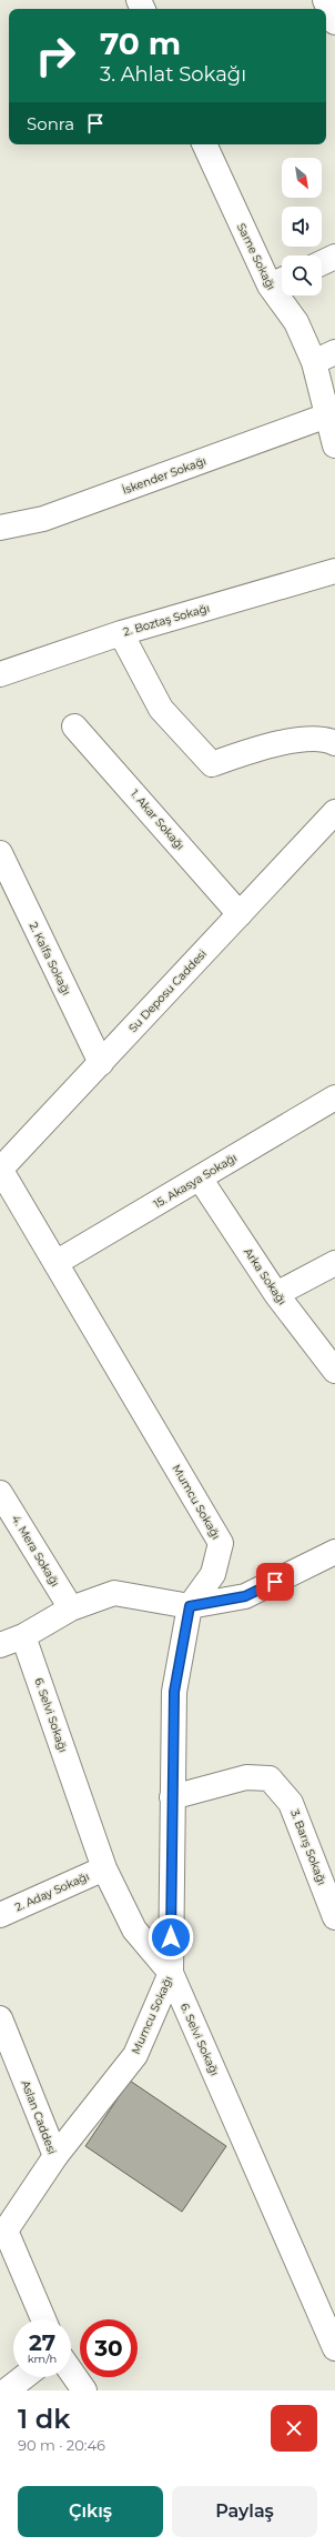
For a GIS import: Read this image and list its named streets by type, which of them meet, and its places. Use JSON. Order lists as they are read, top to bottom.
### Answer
{
  "streets": {
    "street": [
      "Same Sokağı",
      "İskender Sokağı",
      "2. Boztaş Sokağı",
      "1. Akar Sokağı",
      "2. Kalfa Sokağı",
      "Su Deposu Caddesi",
      "15. Akasya Sokağı",
      "Arka Sokağı",
      "Mumcu Sokağı",
      "4. Mera Sokağı",
      "6. Selvi Sokağı",
      "3. Barış Sokağı",
      "2. Aday Sokağı",
      "Aslan Caddesi"
    ]
  },
  "crossings": [
    ["Same Sokağı", "İskender Sokağı"],
    ["1. Akar Sokağı", "Su Deposu Caddesi"],
    ["2. Kalfa Sokağı", "Su Deposu Caddesi"],
    ["Su Deposu Caddesi", "Mumcu Sokağı"],
    ["15. Akasya Sokağı", "Arka Sokağı"],
    ["15. Akasya Sokağı", "Mumcu Sokağı"],
    ["Mumcu Sokağı", "6. Selvi Sokağı"],
    ["Mumcu Sokağı", "3. Barış Sokağı"],
    ["Mumcu Sokağı", "Aslan Caddesi"],
    ["6. Selvi Sokağı", "2. Aday Sokağı"]
  ],
  "north": "bottom right",
  "page": {
    "turn": ["70 m", "3. Ahlat Sokağı"],
    "then": "Sonra",
    "speed": "27 km/h",
    "limit": "30",
    "heading": ["1 dk", "90 m · 20:46"],
    "buttons": ["Çıkış", "Paylaş"]
  }
}
